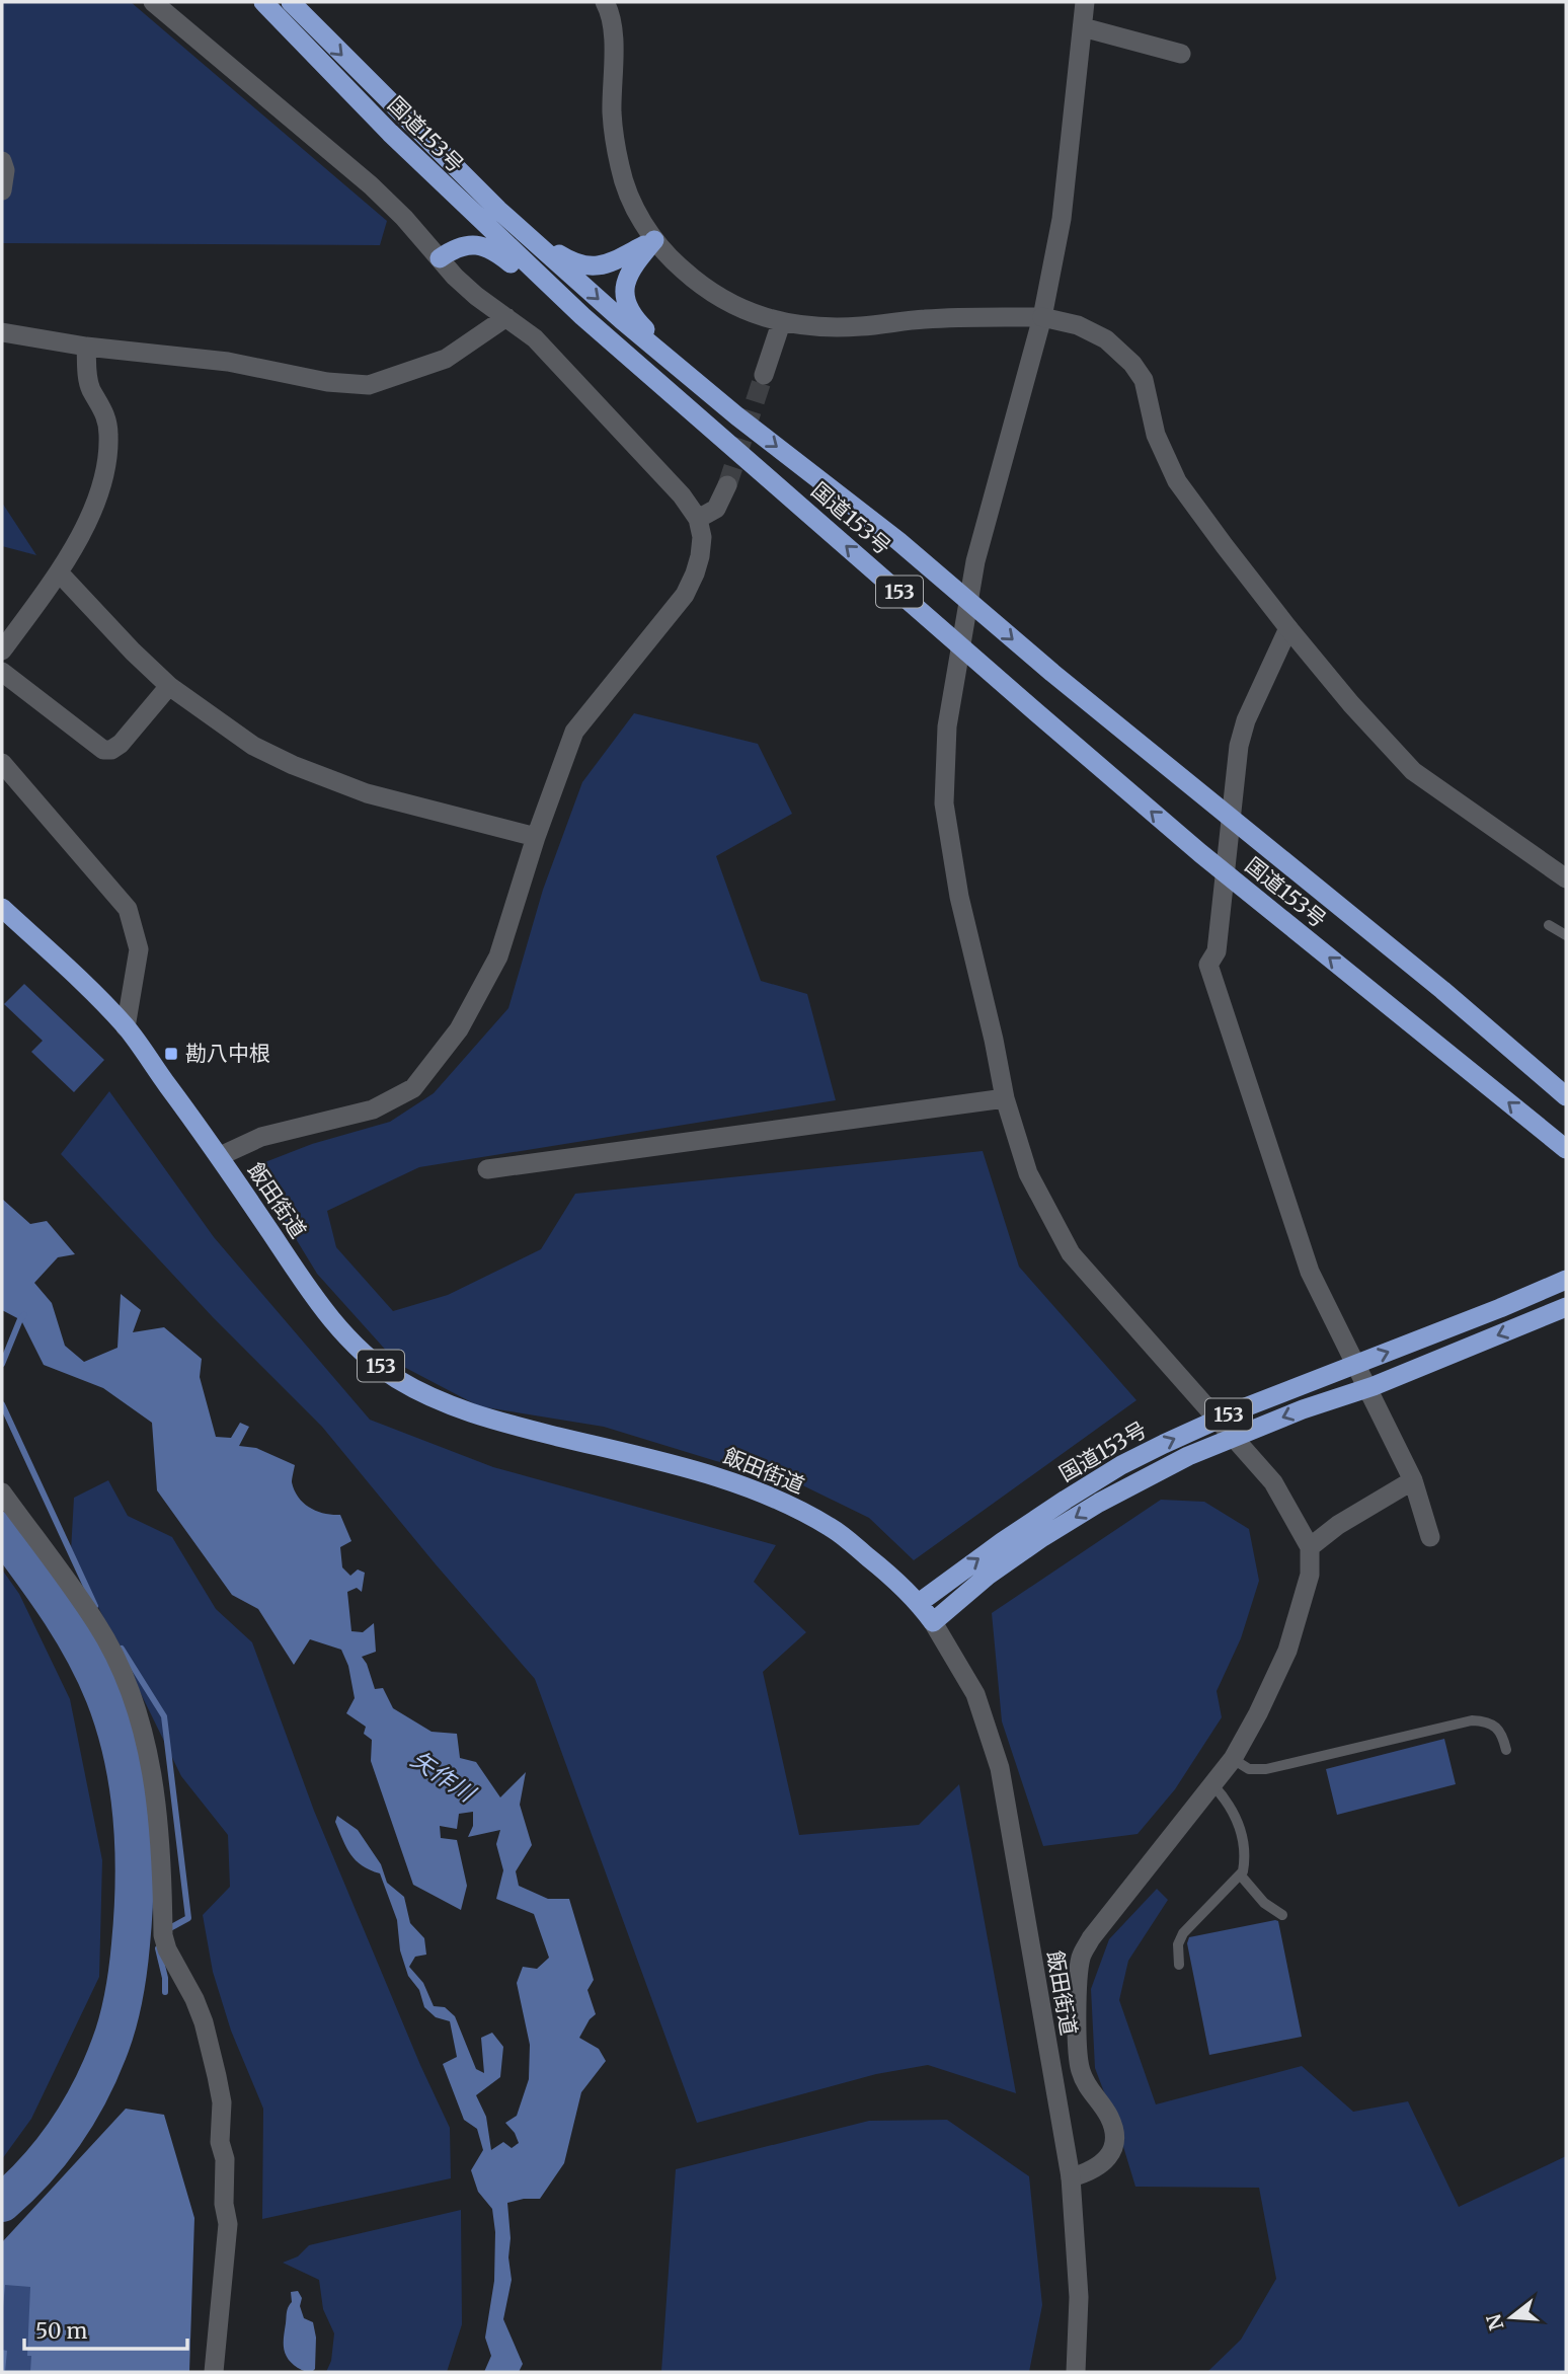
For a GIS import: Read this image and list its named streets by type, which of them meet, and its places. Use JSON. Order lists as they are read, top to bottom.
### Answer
{
  "streets": {
    "highway": ["国道153号", "153", "飯田街道"]
  },
  "crossings": [
    ["国道153号", "153"],
    ["国道153号", "飯田街道"]
  ],
  "water": ["矢作川"],
  "places": {
    "transit": ["勘八中根"]
  },
  "scale_bar": "50 m",
  "north": "left"
}
